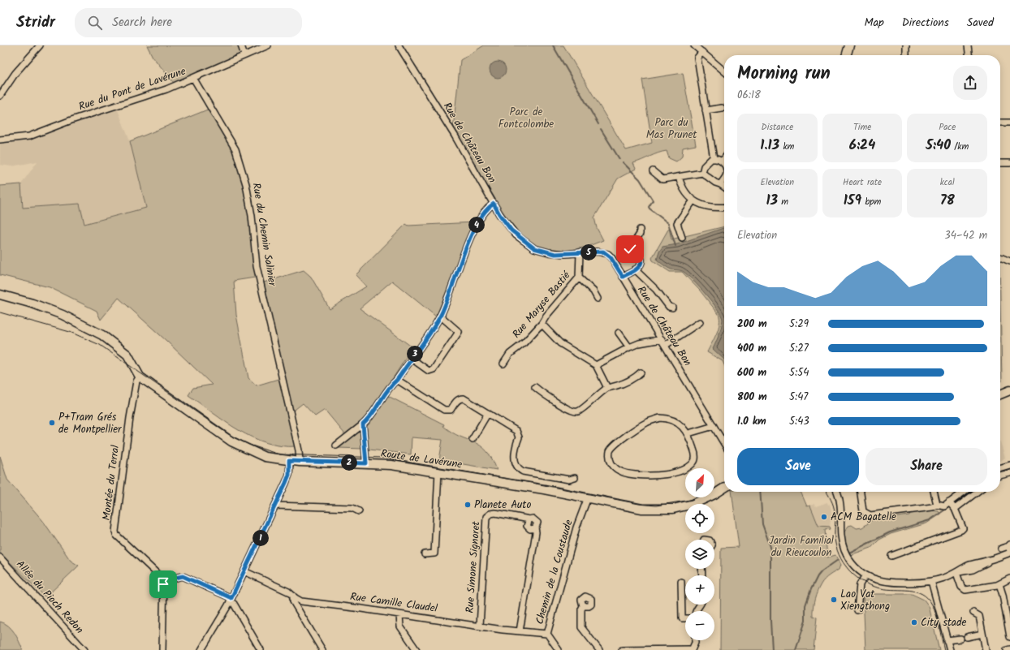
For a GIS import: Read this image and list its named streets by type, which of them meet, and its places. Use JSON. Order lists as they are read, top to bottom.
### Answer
{
  "streets": {
    "main road": ["Route de Lavérune"],
    "street": [
      "Rue du Pont de Lavérune",
      "Rue de Château Bon",
      "Rue du Chemin Salinier",
      "Rue Maryse Bastié",
      "Montée du Terral",
      "Rue Simone Signoret",
      "Chemin de la Coustaude",
      "Allée du Pioch Redon",
      "Rue Camille Claudel"
    ]
  },
  "crossings": [
    ["Rue du Pont de Lavérune", "Rue du Chemin Salinier"],
    ["Rue de Château Bon", "Rue Maryse Bastié"],
    ["Rue du Chemin Salinier", "Route de Lavérune"],
    ["Route de Lavérune", "Montée du Terral"],
    ["Route de Lavérune", "Chemin de la Coustaude"],
    ["Rue Simone Signoret", "Rue Camille Claudel"],
    ["Chemin de la Coustaude", "Rue Camille Claudel"]
  ],
  "parks": ["Parc de Fontcolombe", "Parc du Mas Prunet", "Jardin Familial du Rieucoulon"],
  "places": [
    "P+Tram Grés de Montpellier",
    "Planete Auto",
    "ACM Bagatelle",
    "Lao Vat Xiengthong",
    "City stade"
  ],
  "north": "top right",
  "page": {
    "header": "Stridr",
    "search": "Search here",
    "nav": ["Map", "Directions", "Saved"],
    "heading": ["Morning run", "06:18"],
    "stats": [
      ["Distance", "1.13 km"],
      ["Time", "6:24"],
      ["Pace", "5:40 /km"],
      ["Elevation", "13 m"],
      ["Heart rate", "159 bpm"],
      ["kcal", "78"]
    ],
    "pins": [
      "4",
      "5",
      "3",
      "2",
      "1"
    ],
    "chart": ["Elevation", "34–42 m"],
    "list": [
      {
        "name": "200 m",
        "note": "5:29"
      },
      {
        "name": "400 m",
        "note": "5:27"
      },
      {
        "name": "600 m",
        "note": "5:54"
      },
      {
        "name": "800 m",
        "note": "5:47"
      },
      {
        "name": "1.0 km",
        "note": "5:43"
      }
    ],
    "buttons": ["Save", "Share"],
    "map_buttons": ["+", "−"]
  }
}
